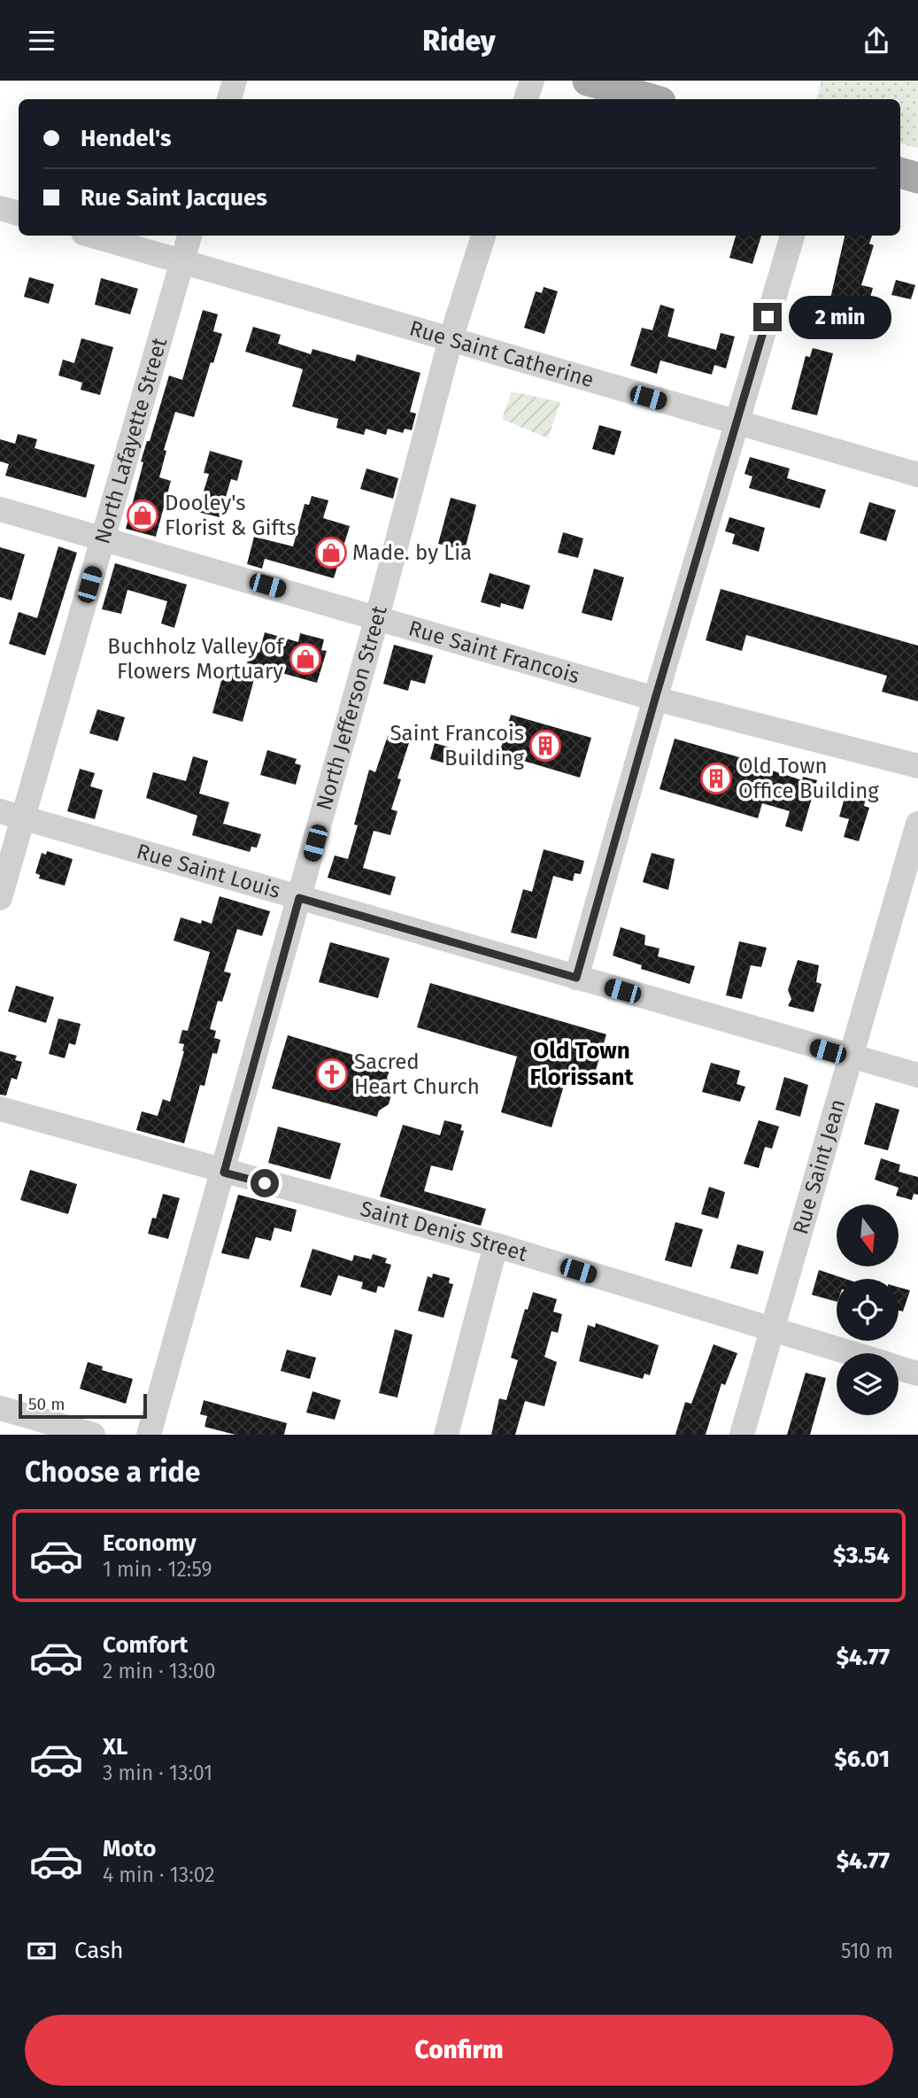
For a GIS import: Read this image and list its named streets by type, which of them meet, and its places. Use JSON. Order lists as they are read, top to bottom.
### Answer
{
  "streets": {
    "street": [
      "Rue Saint Catherine",
      "North Lafayette Street",
      "Rue Saint Francois",
      "North Jefferson Street",
      "Rue Saint Louis",
      "Rue Saint Jean",
      "Saint Denis Street"
    ]
  },
  "crossings": [
    ["Rue Saint Catherine", "North Lafayette Street"],
    ["Rue Saint Catherine", "North Jefferson Street"],
    ["North Lafayette Street", "Rue Saint Francois"],
    ["North Lafayette Street", "Rue Saint Louis"],
    ["Rue Saint Francois", "North Jefferson Street"],
    ["North Jefferson Street", "Rue Saint Louis"],
    ["North Jefferson Street", "Saint Denis Street"],
    ["Rue Saint Louis", "Rue Saint Jean"],
    ["Rue Saint Jean", "Saint Denis Street"]
  ],
  "districts": ["Old Town Florissant"],
  "places": {
    "shop": ["Dooley's Florist & Gifts", "Made. by Lia", "Buchholz Valley of Flowers Mortuary"],
    "building": ["Saint Francois Building", "Old Town Office Building"],
    "church": ["Sacred Heart Church"]
  },
  "scale_bar": "50 m",
  "north": "bottom",
  "page": {
    "header": "Ridey",
    "banner": ["Hendel's", "Rue Saint Jacques"],
    "bubble": "2 min",
    "scale": "50 m",
    "heading": "Choose a ride",
    "list": [
      {
        "name": "Economy",
        "note": "1 min · 12:59",
        "value": "$3.54"
      },
      {
        "name": "Comfort",
        "note": "2 min · 13:00",
        "value": "$4.77"
      },
      {
        "name": "XL",
        "note": "3 min · 13:01",
        "value": "$6.01"
      },
      {
        "name": "Moto",
        "note": "4 min · 13:02",
        "value": "$4.77"
      }
    ],
    "pay": ["Cash", "510 m"],
    "buttons": "Confirm"
  }
}
